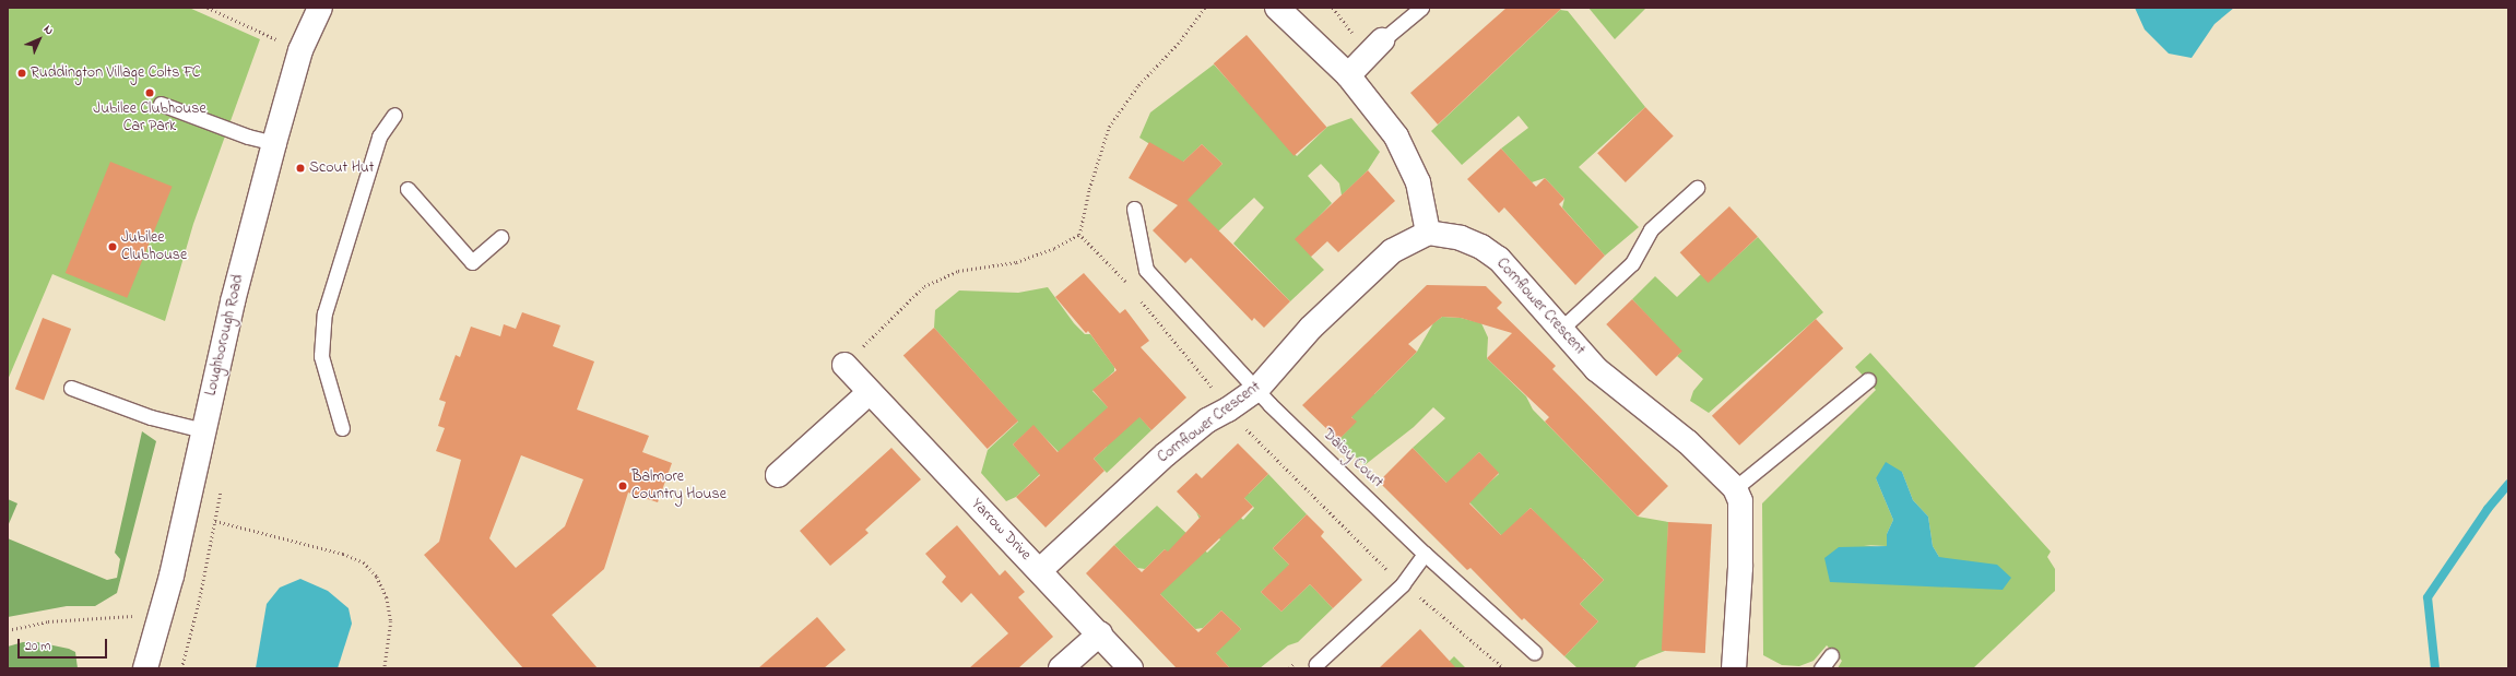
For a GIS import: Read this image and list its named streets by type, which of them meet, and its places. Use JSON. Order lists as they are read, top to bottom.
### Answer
{
  "streets": {
    "street": ["Cornflower Crescent", "Loughborough Road", "Yarrow Drive"],
    "lane": ["Daisy Court"]
  },
  "crossings": [
    ["Cornflower Crescent", "Daisy Court"],
    ["Cornflower Crescent", "Yarrow Drive"]
  ],
  "places": [
    "Ruddington Village Colts FC",
    "Jubilee Clubhouse Car Park",
    "Scout Hut",
    "Jubilee Clubhouse",
    "Balmore Country House"
  ],
  "scale_bar": "20 m",
  "north": "top right"
}
